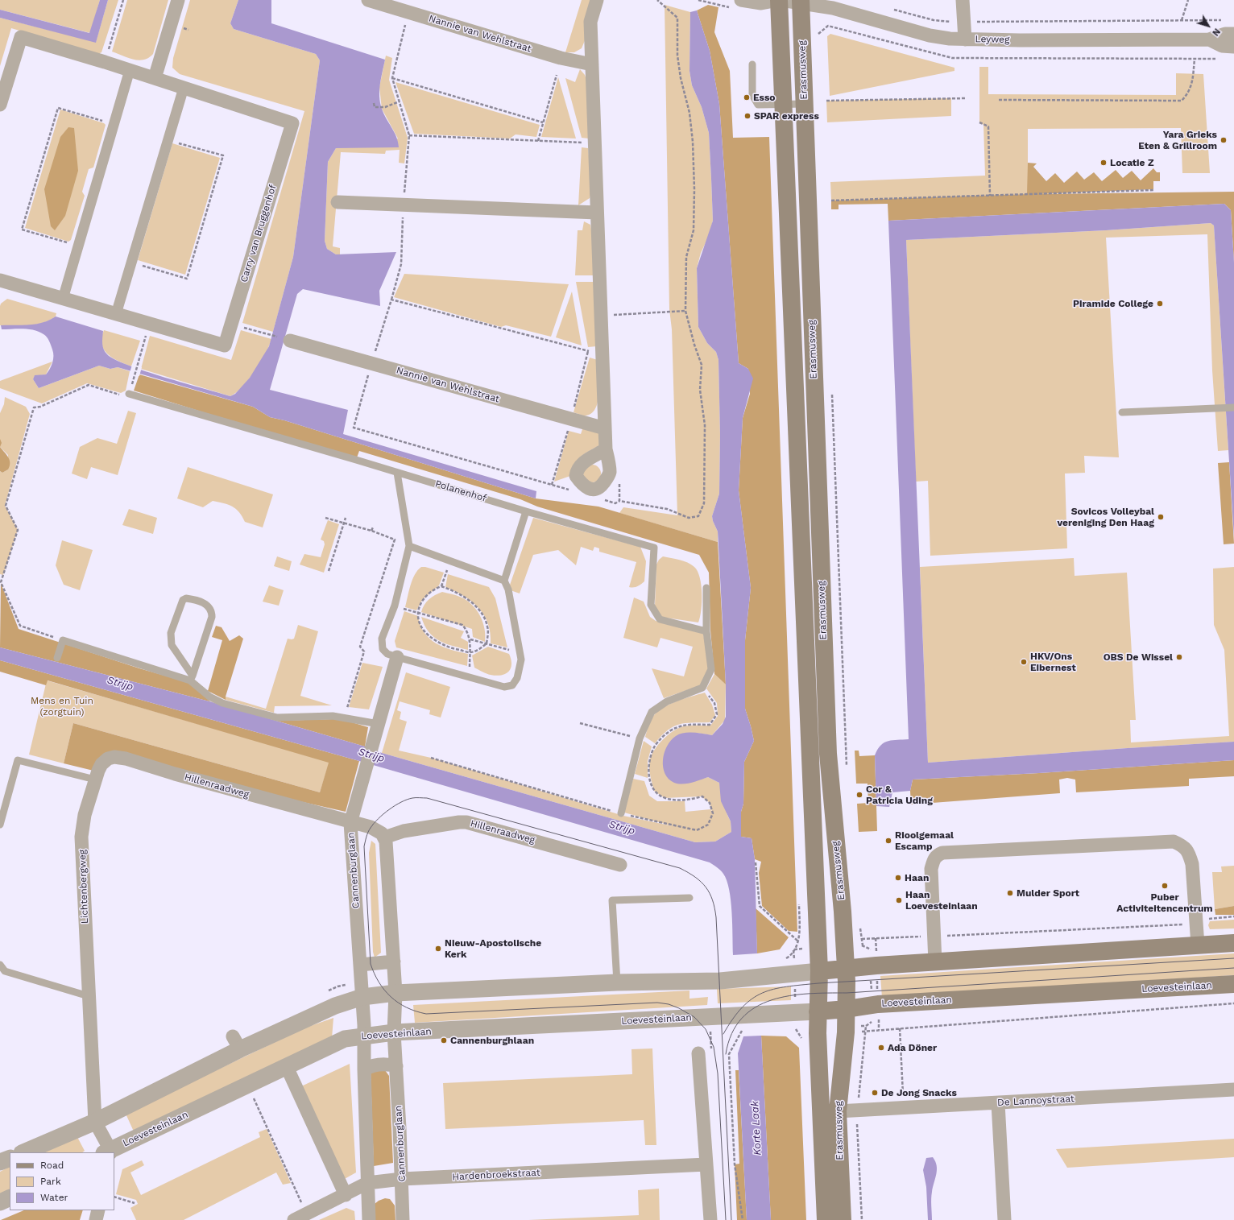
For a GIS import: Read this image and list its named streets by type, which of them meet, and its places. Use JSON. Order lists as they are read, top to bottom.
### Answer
{
  "streets": {
    "main road": ["Erasmusweg", "Loevesteinlaan"],
    "street": [
      "Nannie van Wehlstraat",
      "Leyweg",
      "Carry van Bruggenhof",
      "Hillenraadweg",
      "Cannenburglaan",
      "Lichtenbergweg",
      "De Lannoystraat",
      "Hardenbroekstraat"
    ],
    "lane": ["Polanenhof"]
  },
  "crossings": [
    ["Leyweg", "Erasmusweg"],
    ["Erasmusweg", "Loevesteinlaan"],
    ["Erasmusweg", "De Lannoystraat"],
    ["Hillenraadweg", "Cannenburglaan"],
    ["Hillenraadweg", "Lichtenbergweg"],
    ["Cannenburglaan", "Loevesteinlaan"],
    ["Cannenburglaan", "Hardenbroekstraat"],
    ["Lichtenbergweg", "Loevesteinlaan"]
  ],
  "water": ["Strijp", "Korte Laak"],
  "parks": ["Mens en Tuin (zorgtuin)"],
  "places": [
    "Esso",
    "SPAR express",
    "Yara Grieks Eten & Grillroom",
    "Locatie Z",
    "Piramide College",
    "Sovicos Volleybal vereniging Den Haag",
    "OBS De Wissel",
    "HKV/Ons Eibernest",
    "Cor & Patricia Uding",
    "Rioolgemaal Escamp",
    "Haan",
    "Puber Activiteitencentrum",
    "Mulder Sport",
    "Haan Loevesteinlaan",
    "Nieuw-Apostolische Kerk",
    "Cannenburghlaan",
    "Ada Döner",
    "De Jong Snacks"
  ],
  "legend": ["Road", "Park", "Water"],
  "north": "bottom right"
}
